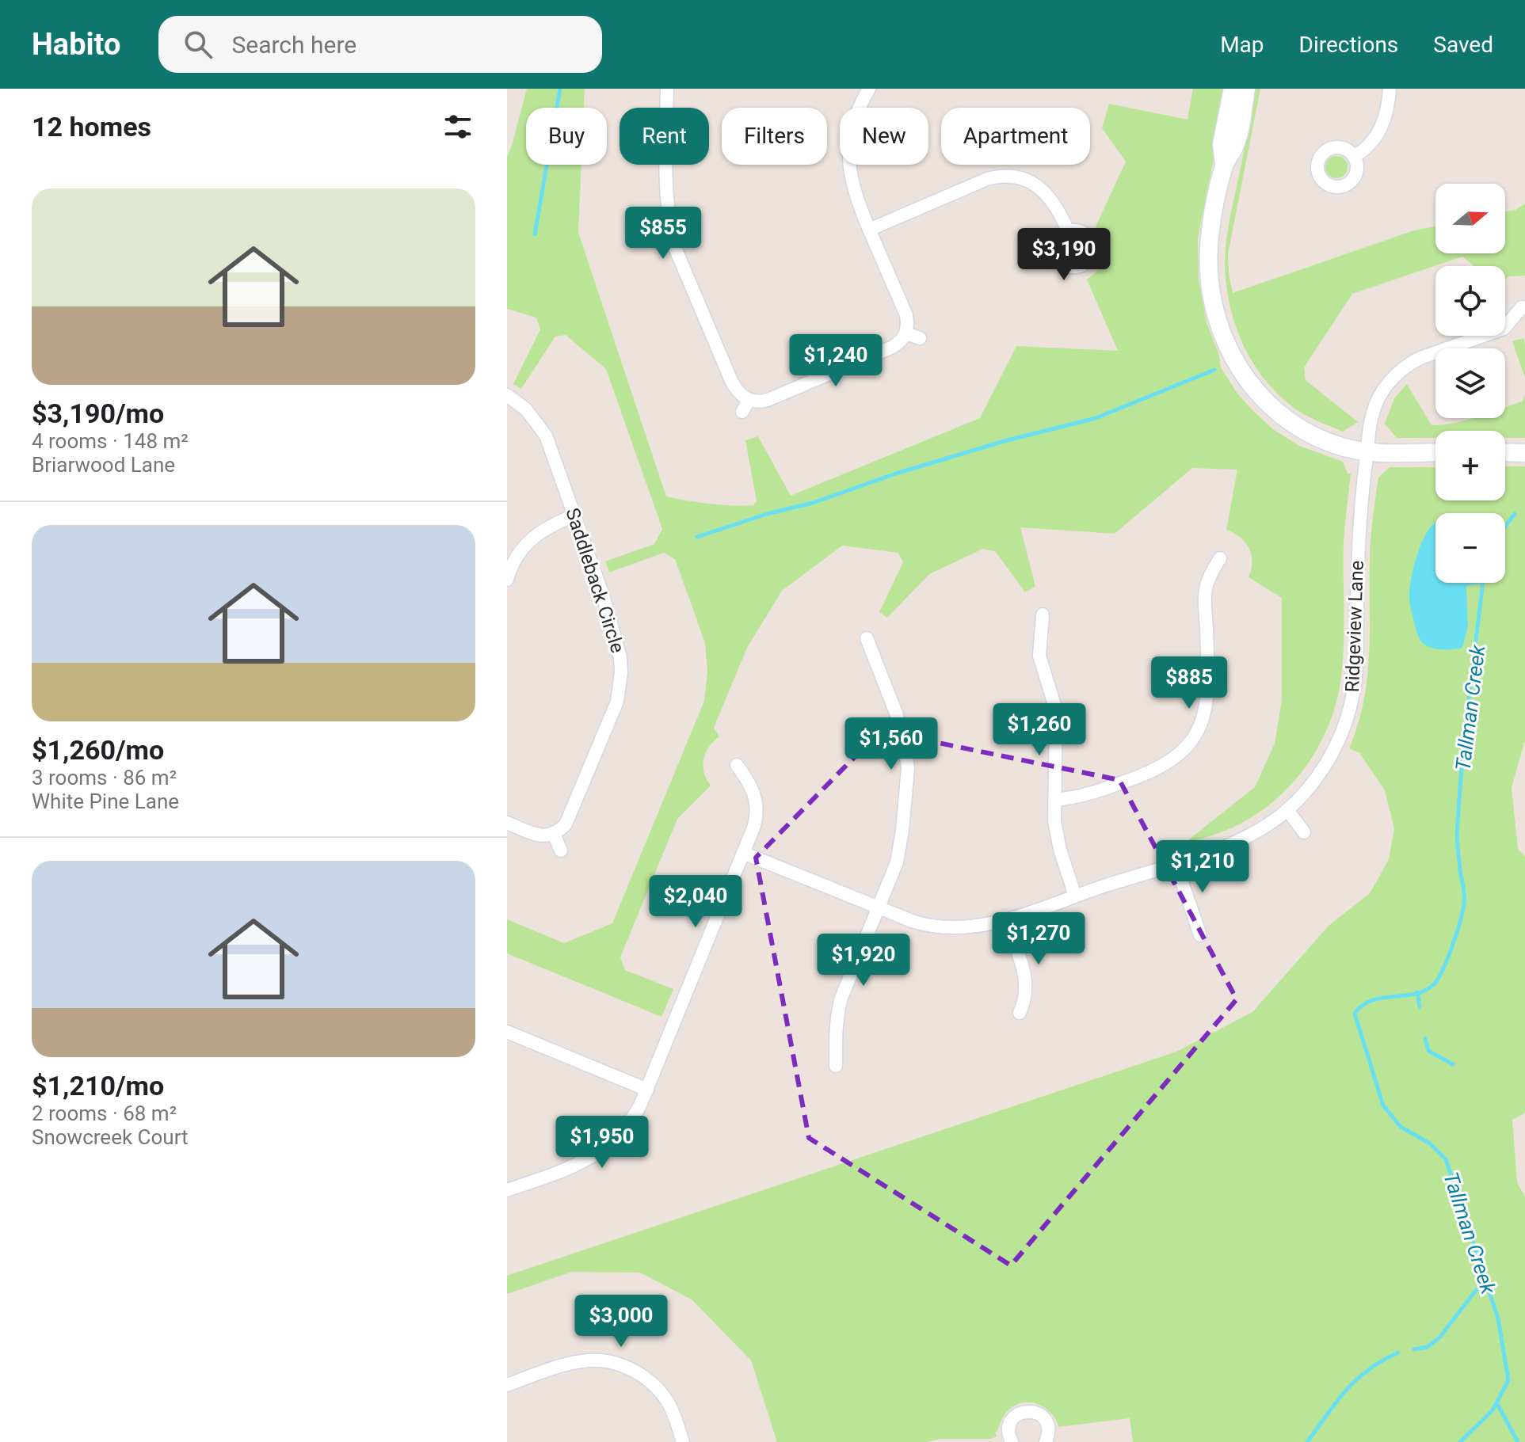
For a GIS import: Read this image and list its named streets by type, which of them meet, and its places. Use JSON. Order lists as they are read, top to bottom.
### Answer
{
  "streets": {
    "street": ["Saddleback Circle", "Ridgeview Lane"]
  },
  "water": ["Tallman Creek"],
  "north": "right",
  "page": {
    "header": "Habito",
    "search": "Search here",
    "nav": ["Map", "Directions", "Saved"],
    "heading": "12 homes",
    "chip": [
      "Buy",
      "Rent",
      "Filters",
      "New",
      "Apartment"
    ],
    "list": [
      {
        "name": "$3,190/mo",
        "note": "4 rooms · 148 m² · Briarwood Lane"
      },
      {
        "name": "$1,260/mo",
        "note": "3 rooms · 86 m² · White Pine Lane"
      },
      {
        "name": "$1,210/mo",
        "note": "2 rooms · 68 m² · Snowcreek Court"
      }
    ],
    "map_buttons": ["+", "−"],
    "price": [
      "$855",
      "$3,190",
      "$1,240",
      "$885",
      "$1,260",
      "$1,560",
      "$1,210",
      "$2,040",
      "$1,270",
      "$1,920",
      "$1,950",
      "$3,000"
    ]
  }
}
